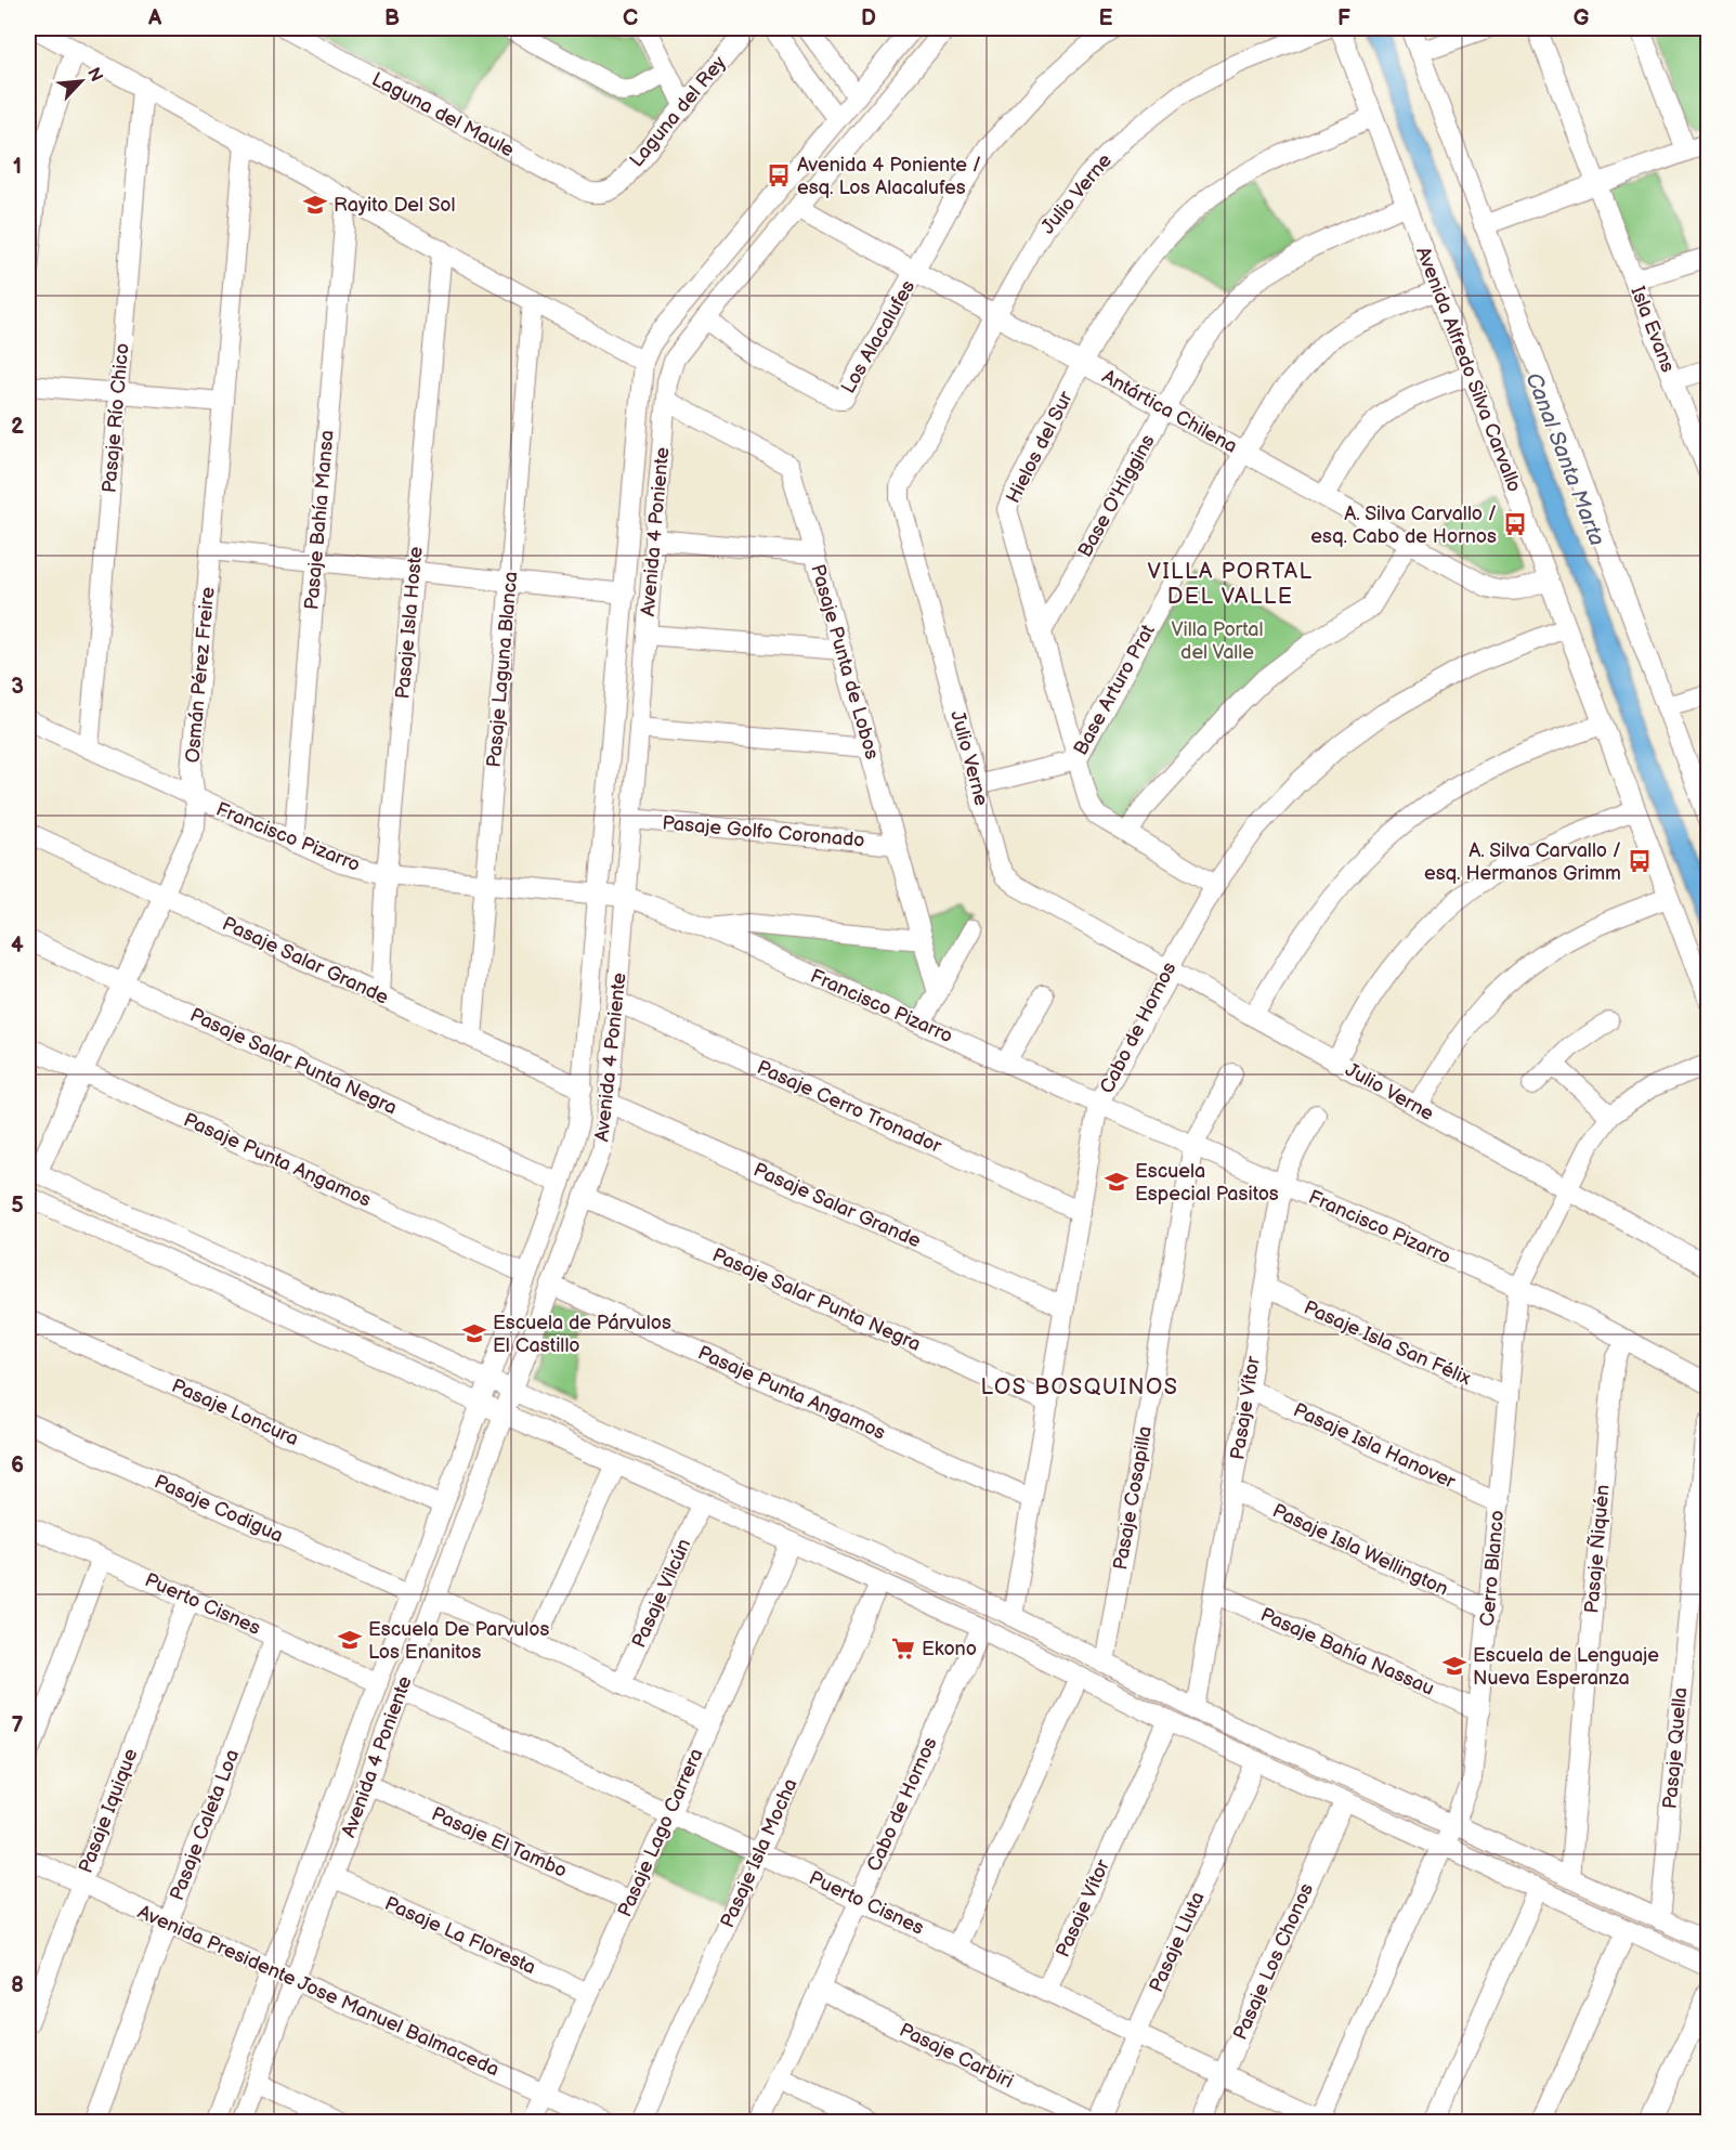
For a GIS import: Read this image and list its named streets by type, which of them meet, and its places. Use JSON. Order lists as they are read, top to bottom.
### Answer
{
  "streets": {
    "street": [
      "Laguna del Rey",
      "Laguna del Maule",
      "Julio Verne",
      "Isla Evans",
      "Los Alacalufes",
      "Avenida Alfredo Silva Carvallo",
      "Antártica Chilena",
      "Pasaje Río Chico",
      "Hielos del Sur",
      "Base O'Higgins",
      "Pasaje Bahía Mansa",
      "Avenida 4 Poniente",
      "Pasaje Isla Hoste",
      "Pasaje Punta de Lobos",
      "Pasaje Laguna Blanca",
      "Osmán Pérez Freire",
      "Base Arturo Prat",
      "Pasaje Golfo Coronado",
      "Francisco Pizarro",
      "Pasaje Salar Grande",
      "Cabo de Hornos",
      "Pasaje Salar Punta Negra",
      "Pasaje Cerro Tronador",
      "Pasaje Punta Angamos",
      "Pasaje Isla San Félix",
      "Pasaje Vítor",
      "Pasaje Loncura",
      "Pasaje Isla Hanover",
      "Pasaje Cosapilla",
      "Pasaje Codigua",
      "Pasaje Ñiquén",
      "Pasaje Isla Wellington",
      "Cerro Blanco",
      "Pasaje Vilcún",
      "Puerto Cisnes",
      "Pasaje Bahía Nassau",
      "Pasaje Quella",
      "Pasaje Iquique",
      "Pasaje Caleta Loa",
      "Pasaje Lago Carrera",
      "Pasaje El Tambo",
      "Pasaje Isla Mocha",
      "Pasaje La Floresta",
      "Pasaje Lluta",
      "Pasaje Los Chonos",
      "Avenida Presidente Jose Manuel Balmaceda",
      "Pasaje Carbiri"
    ]
  },
  "crossings": [
    ["Laguna del Rey", "Laguna del Maule"],
    ["Julio Verne", "Antártica Chilena"],
    ["Julio Verne", "Base Arturo Prat"],
    ["Julio Verne", "Cabo de Hornos"],
    ["Julio Verne", "Cerro Blanco"],
    ["Los Alacalufes", "Antártica Chilena"],
    ["Los Alacalufes", "Avenida 4 Poniente"],
    ["Avenida Alfredo Silva Carvallo", "Antártica Chilena"],
    ["Avenida Alfredo Silva Carvallo", "Hielos del Sur"],
    ["Avenida Alfredo Silva Carvallo", "Base O'Higgins"],
    ["Avenida Alfredo Silva Carvallo", "Base Arturo Prat"],
    ["Avenida Alfredo Silva Carvallo", "Cabo de Hornos"],
    ["Antártica Chilena", "Hielos del Sur"],
    ["Antártica Chilena", "Base O'Higgins"],
    ["Antártica Chilena", "Avenida 4 Poniente"],
    ["Antártica Chilena", "Base Arturo Prat"],
    ["Pasaje Río Chico", "Francisco Pizarro"],
    ["Hielos del Sur", "Base O'Higgins"],
    ["Hielos del Sur", "Base Arturo Prat"],
    ["Hielos del Sur", "Cabo de Hornos"],
    ["Pasaje Bahía Mansa", "Francisco Pizarro"],
    ["Avenida 4 Poniente", "Pasaje Punta de Lobos"],
    ["Avenida 4 Poniente", "Pasaje Golfo Coronado"],
    ["Avenida 4 Poniente", "Francisco Pizarro"],
    ["Avenida 4 Poniente", "Pasaje Salar Grande"],
    ["Avenida 4 Poniente", "Pasaje Salar Punta Negra"],
    ["Avenida 4 Poniente", "Pasaje Cerro Tronador"],
    ["Avenida 4 Poniente", "Pasaje Punta Angamos"],
    ["Avenida 4 Poniente", "Pasaje Loncura"],
    ["Avenida 4 Poniente", "Pasaje Codigua"],
    ["Avenida 4 Poniente", "Puerto Cisnes"],
    ["Avenida 4 Poniente", "Pasaje El Tambo"],
    ["Avenida 4 Poniente", "Pasaje La Floresta"],
    ["Avenida 4 Poniente", "Avenida Presidente Jose Manuel Balmaceda"],
    ["Pasaje Isla Hoste", "Francisco Pizarro"],
    ["Pasaje Isla Hoste", "Pasaje Salar Grande"],
    ["Pasaje Punta de Lobos", "Pasaje Golfo Coronado"],
    ["Pasaje Laguna Blanca", "Francisco Pizarro"],
    ["Pasaje Laguna Blanca", "Pasaje Salar Grande"],
    ["Osmán Pérez Freire", "Francisco Pizarro"],
    ["Osmán Pérez Freire", "Pasaje Salar Grande"],
    ["Osmán Pérez Freire", "Pasaje Salar Punta Negra"],
    ["Osmán Pérez Freire", "Pasaje Punta Angamos"],
    ["Francisco Pizarro", "Cabo de Hornos"],
    ["Francisco Pizarro", "Pasaje Vítor"],
    ["Francisco Pizarro", "Pasaje Cosapilla"],
    ["Francisco Pizarro", "Pasaje Ñiquén"],
    ["Francisco Pizarro", "Cerro Blanco"],
    ["Pasaje Salar Grande", "Cabo de Hornos"],
    ["Cabo de Hornos", "Pasaje Salar Punta Negra"],
    ["Cabo de Hornos", "Pasaje Cerro Tronador"],
    ["Cabo de Hornos", "Pasaje Punta Angamos"],
    ["Cabo de Hornos", "Puerto Cisnes"],
    ["Cabo de Hornos", "Pasaje Carbiri"],
    ["Pasaje Isla San Félix", "Pasaje Vítor"],
    ["Pasaje Isla San Félix", "Cerro Blanco"],
    ["Pasaje Vítor", "Pasaje Isla Hanover"],
    ["Pasaje Vítor", "Pasaje Isla Wellington"],
    ["Pasaje Vítor", "Puerto Cisnes"],
    ["Pasaje Vítor", "Pasaje Bahía Nassau"],
    ["Pasaje Isla Hanover", "Cerro Blanco"],
    ["Pasaje Isla Wellington", "Cerro Blanco"],
    ["Cerro Blanco", "Puerto Cisnes"],
    ["Cerro Blanco", "Pasaje Bahía Nassau"],
    ["Puerto Cisnes", "Pasaje Iquique"],
    ["Puerto Cisnes", "Pasaje Caleta Loa"],
    ["Puerto Cisnes", "Pasaje Lago Carrera"],
    ["Puerto Cisnes", "Pasaje Isla Mocha"],
    ["Puerto Cisnes", "Pasaje Lluta"],
    ["Puerto Cisnes", "Pasaje Los Chonos"],
    ["Pasaje Iquique", "Avenida Presidente Jose Manuel Balmaceda"],
    ["Pasaje Caleta Loa", "Avenida Presidente Jose Manuel Balmaceda"],
    ["Pasaje Lago Carrera", "Pasaje El Tambo"],
    ["Pasaje Lago Carrera", "Pasaje La Floresta"],
    ["Pasaje Lago Carrera", "Avenida Presidente Jose Manuel Balmaceda"],
    ["Pasaje Lluta", "Pasaje Carbiri"]
  ],
  "districts": ["VILLA PORTAL DEL VALLE", "LOS BOSQUINOS"],
  "water": ["Canal Santa Marta"],
  "parks": ["Villa Portal del Valle"],
  "places": {
    "bus stop": ["Avenida 4 Poniente / esq. Los Alacalufes", "A. Silva Carvallo / esq. Cabo de Hornos", "A. Silva Carvallo / esq. Hermanos Grimm"],
    "school or university": [
      "Rayito Del Sol",
      "Escuela Especial Pasitos",
      "Escuela de Párvulos El Castillo",
      "Escuela De Parvulos Los Enanitos",
      "Escuela de Lenguaje Nueva Esperanza"
    ],
    "supermarket": ["Ekono"]
  },
  "north": "top right",
  "grid": {
    "columns": [
      "A",
      "B",
      "C",
      "D",
      "E",
      "F",
      "G"
    ],
    "rows": [
      "1",
      "2",
      "3",
      "4",
      "5",
      "6",
      "7",
      "8"
    ]
  }
}
